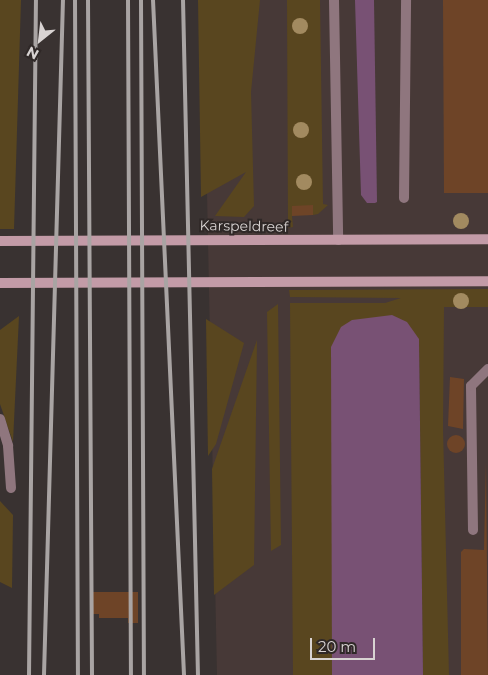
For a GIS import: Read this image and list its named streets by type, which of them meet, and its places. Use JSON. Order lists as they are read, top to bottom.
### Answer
{
  "streets": {
    "main road": ["Karspeldreef"]
  },
  "scale_bar": "20 m",
  "north": "bottom left"
}
